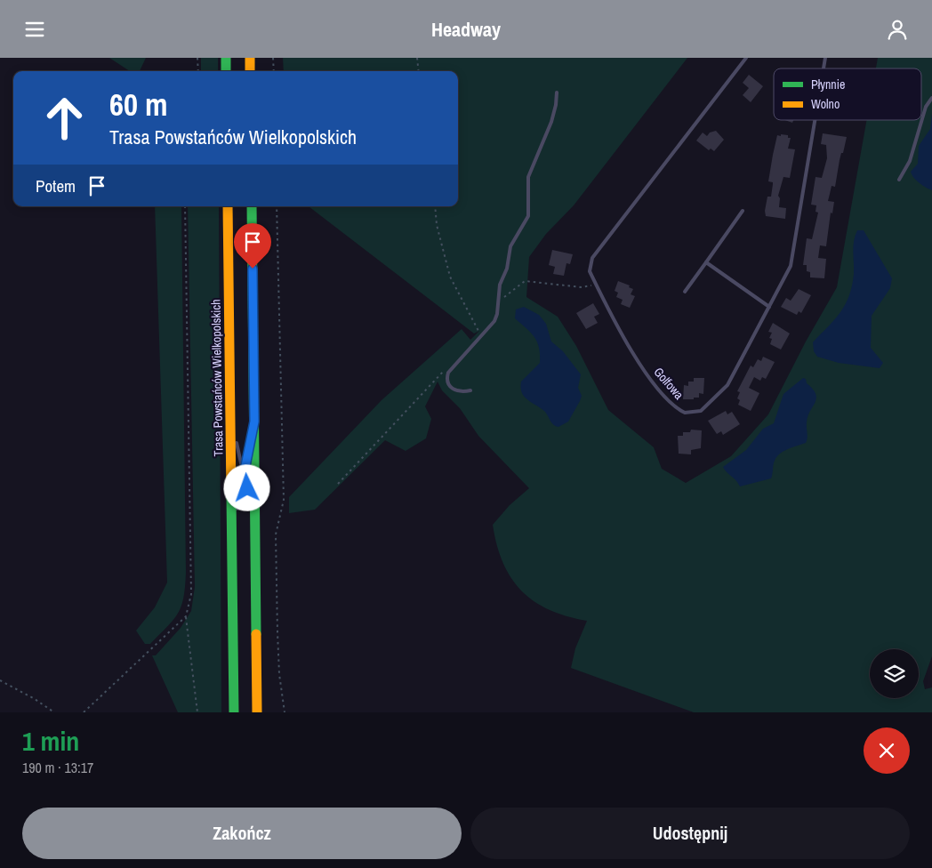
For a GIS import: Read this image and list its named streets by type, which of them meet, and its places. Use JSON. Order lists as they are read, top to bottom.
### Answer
{
  "streets": {
    "highway": ["Trasa Powstańców Wielkopolskich"],
    "lane": ["Golfowa"]
  },
  "legend": ["Płynnie", "Wolno"],
  "page": {
    "header": "Headway",
    "turn": ["60 m", "Trasa Powstańców Wielkopolskich"],
    "then": "Potem",
    "heading": ["1 min", "190 m · 13:17"],
    "buttons": ["Zakończ", "Udostępnij"]
  }
}
